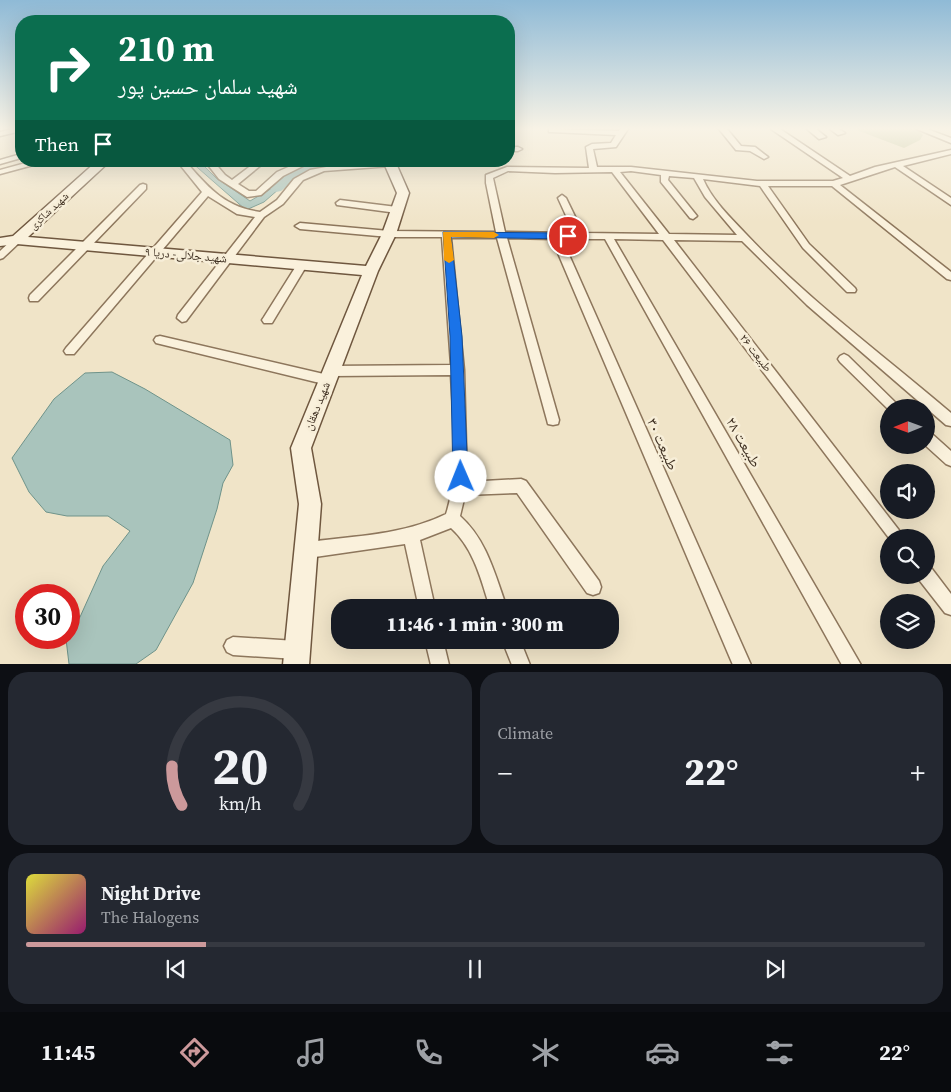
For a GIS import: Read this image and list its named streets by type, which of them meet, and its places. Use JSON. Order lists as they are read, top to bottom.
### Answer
{
  "streets": {
    "street": [
      "شهید شاکری",
      "شهید جلالی- دریا ۹",
      "طبیعت ۲۶",
      "شهید دهقان",
      "طبیعت ۲۸",
      "طبیعت ۳۰"
    ]
  },
  "crossings": [
    ["شهید شاکری", "شهید جلالی- دریا ۹"],
    ["شهید جلالی- دریا ۹", "شهید دهقان"]
  ],
  "north": "left",
  "page": {
    "turn": ["210 m", "شهید سلمان حسین پور"],
    "then": "Then",
    "limit": "30",
    "trip": "11:46 · 1 min · 300 m",
    "tile": "Climate",
    "heat": ["−", "22°", "+"],
    "song": ["Night Drive", "The Halogens"],
    "tabs": ["11:45", "22°"],
    "gauge": ["20", "km/h"]
  }
}
